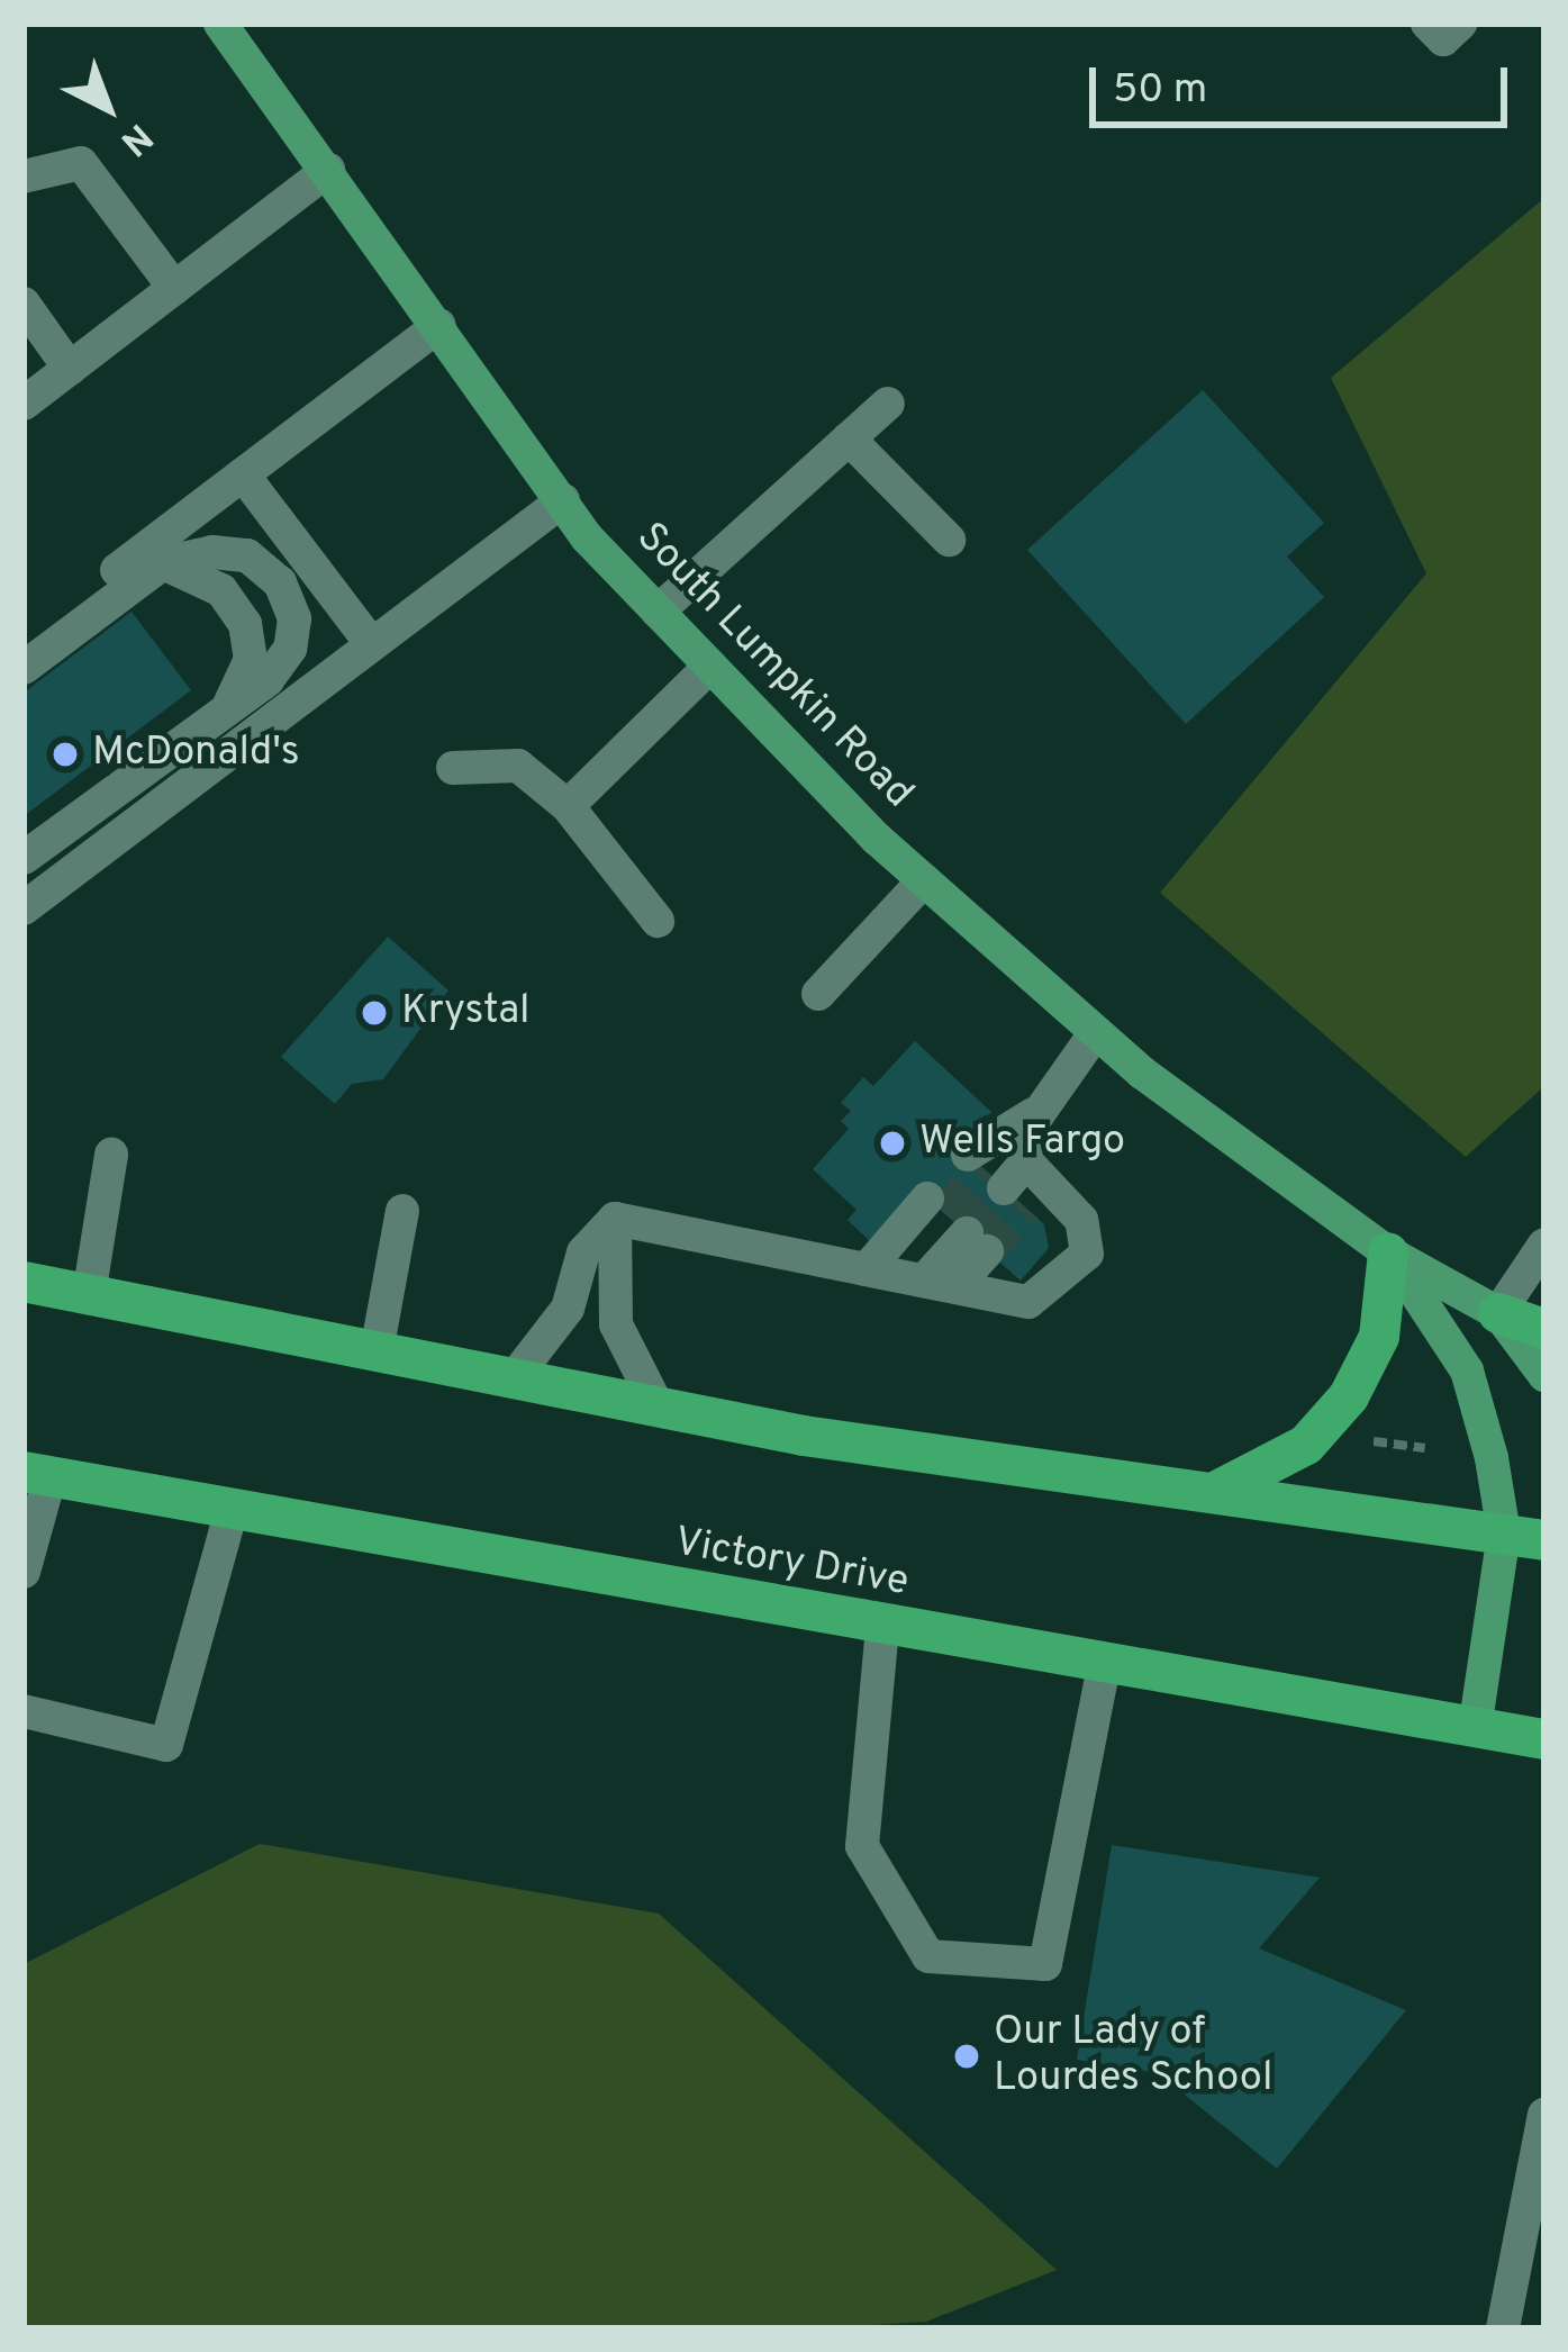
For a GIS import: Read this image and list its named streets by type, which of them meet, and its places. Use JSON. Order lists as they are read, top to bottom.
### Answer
{
  "streets": {
    "highway": ["Victory Drive"],
    "main road": ["South Lumpkin Road"]
  },
  "crossings": [
    ["South Lumpkin Road", "Victory Drive"]
  ],
  "places": [
    "McDonald's",
    "Krystal",
    "Wells Fargo",
    "Our Lady of Lourdes School"
  ],
  "scale_bar": "50 m",
  "north": "bottom right"
}
